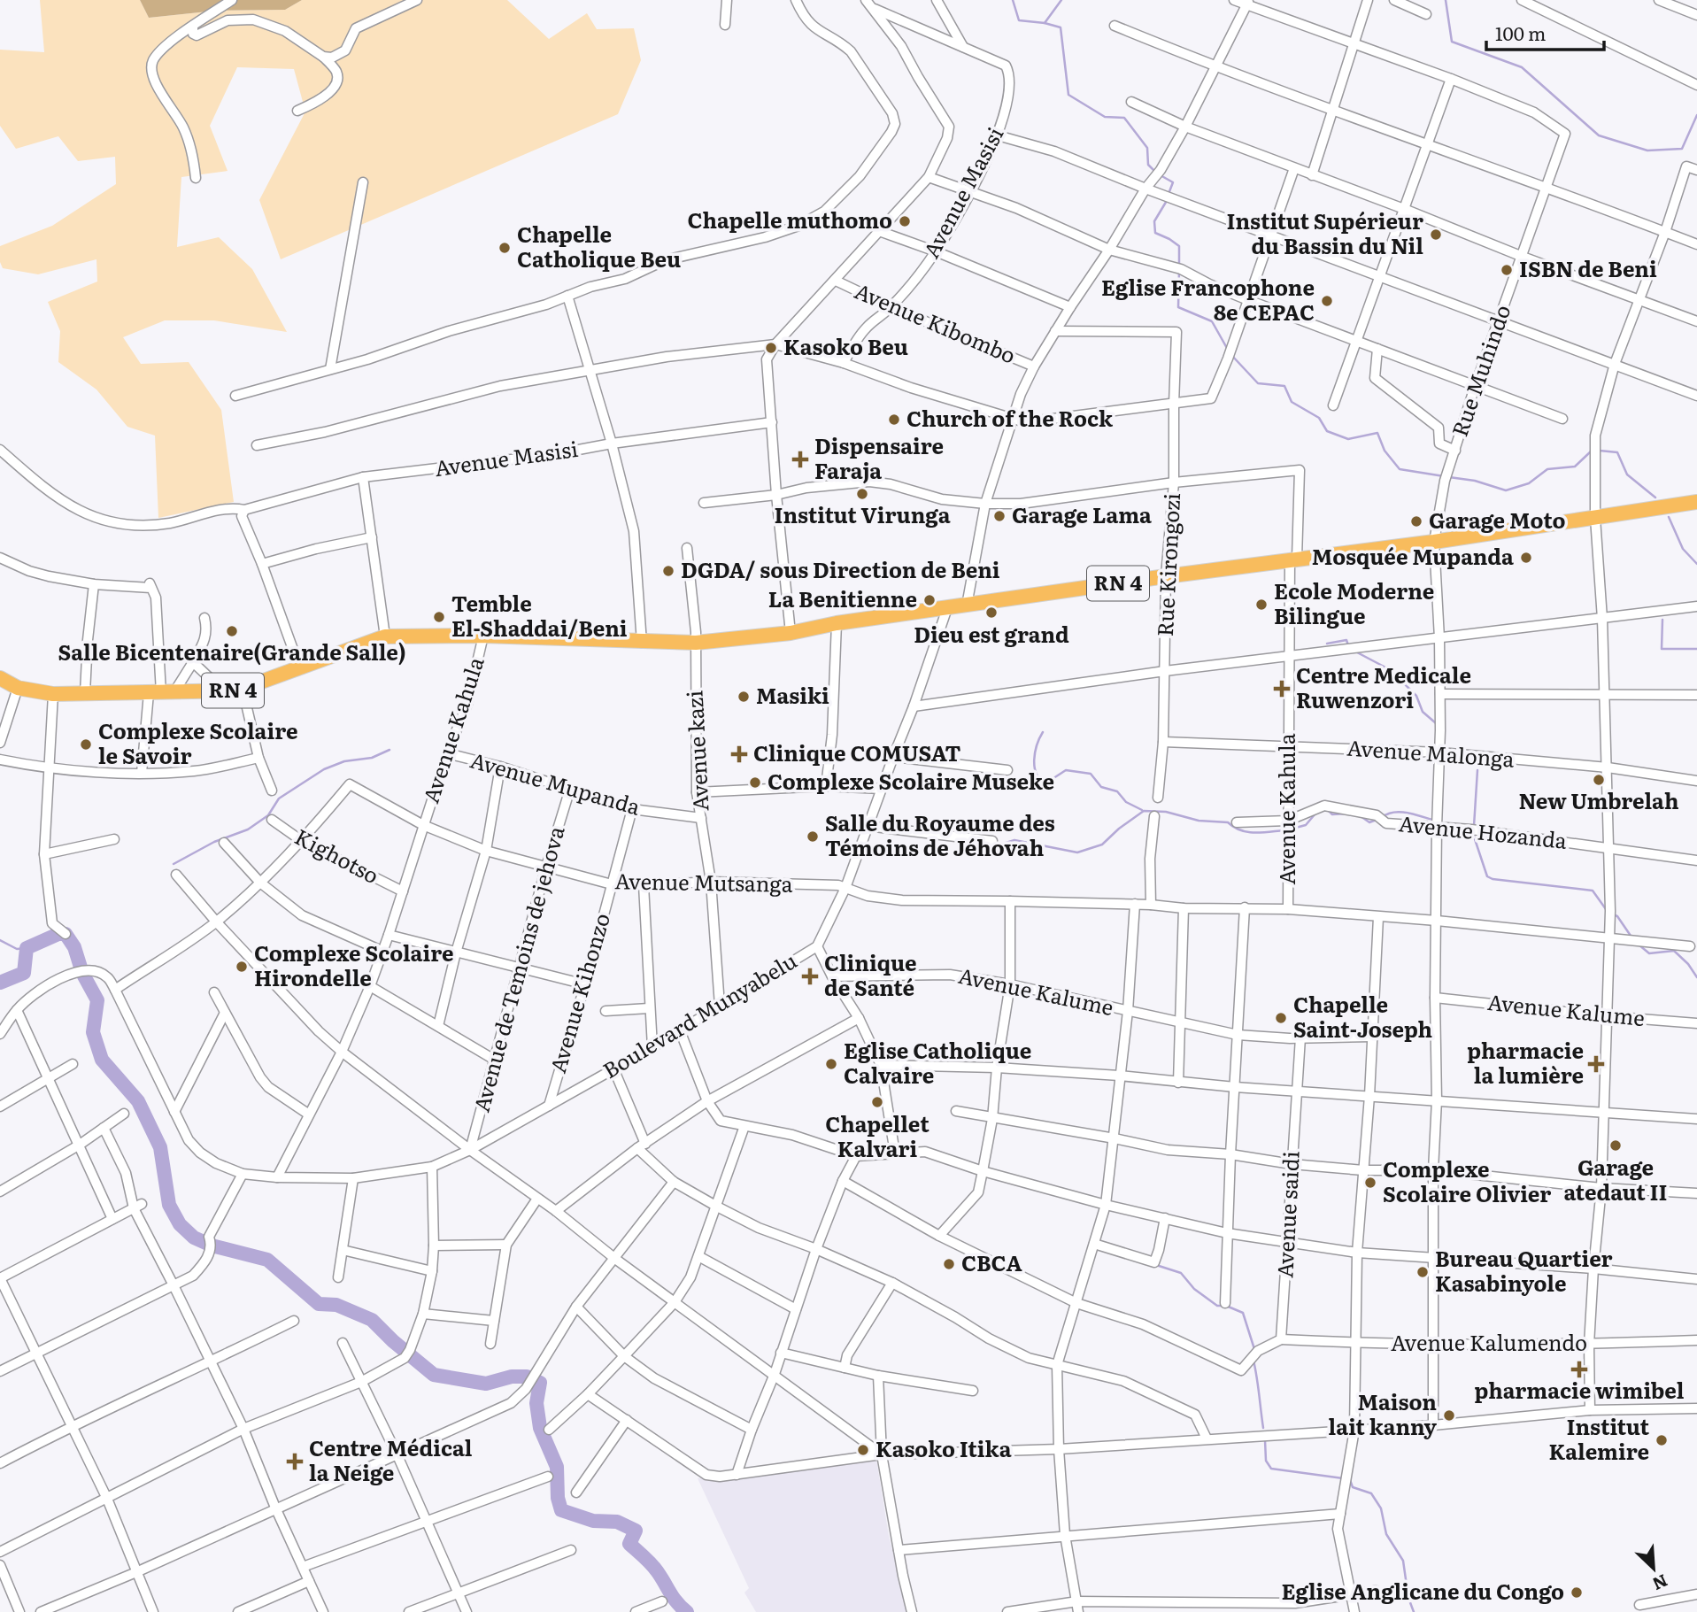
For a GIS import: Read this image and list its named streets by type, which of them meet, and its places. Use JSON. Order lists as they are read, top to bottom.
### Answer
{
  "streets": {
    "highway": ["RN 4"],
    "street": [
      "Avenue Masisi",
      "Avenue Kibombo",
      "Rue Muhindo",
      "Rue Kirongozi",
      "Avenue Kahula",
      "Avenue kazi",
      "Avenue Malonga",
      "Avenue Mupanda",
      "Avenue Hozanda",
      "Kighotso",
      "Avenue Mutsanga",
      "Avenue de Temoins de jehova",
      "Avenue Kalume",
      "Avenue Kihonzo",
      "Boulevard Munyabelu",
      "Avenue saidi",
      "Avenue Kalumendo"
    ]
  },
  "crossings": [
    ["Avenue Masisi", "Avenue Kibombo"],
    ["Avenue Masisi", "RN 4"],
    ["Rue Muhindo", "RN 4"],
    ["Rue Muhindo", "Avenue Malonga"],
    ["Rue Muhindo", "Avenue Hozanda"],
    ["Rue Muhindo", "Avenue Mutsanga"],
    ["Rue Muhindo", "Avenue Kalume"],
    ["Rue Muhindo", "Avenue Kalumendo"],
    ["Rue Kirongozi", "RN 4"],
    ["Rue Kirongozi", "Avenue Kahula"],
    ["Rue Kirongozi", "Avenue Malonga"],
    ["RN 4", "Avenue Kahula"],
    ["RN 4", "Avenue kazi"],
    ["RN 4", "Boulevard Munyabelu"],
    ["Avenue Kahula", "Avenue Malonga"],
    ["Avenue Kahula", "Avenue Mupanda"],
    ["Avenue Kahula", "Avenue Hozanda"],
    ["Avenue Kahula", "Kighotso"],
    ["Avenue Kahula", "Avenue Mutsanga"],
    ["Avenue Kahula", "Boulevard Munyabelu"],
    ["Avenue kazi", "Avenue Mupanda"],
    ["Avenue kazi", "Avenue Mutsanga"],
    ["Avenue kazi", "Boulevard Munyabelu"],
    ["Avenue Mupanda", "Avenue de Temoins de jehova"],
    ["Avenue Mupanda", "Avenue Kihonzo"],
    ["Kighotso", "Avenue Mutsanga"],
    ["Avenue Mutsanga", "Avenue de Temoins de jehova"],
    ["Avenue Mutsanga", "Avenue Kihonzo"],
    ["Avenue Mutsanga", "Boulevard Munyabelu"],
    ["Avenue de Temoins de jehova", "Boulevard Munyabelu"],
    ["Avenue Kalume", "Avenue saidi"],
    ["Avenue Kihonzo", "Boulevard Munyabelu"],
    ["Avenue saidi", "Avenue Kalumendo"]
  ],
  "places": {
    "other": [
      "Chapelle muthomo",
      "Institut Supérieur du Bassin du Nil",
      "Chapelle Catholique Beu",
      "ISBN de Beni",
      "Eglise Francophone 8e CEPAC",
      "Kasoko Beu",
      "Church of the Rock",
      "Institut Virunga",
      "Garage Lama",
      "Garage Moto",
      "Mosquée Mupanda",
      "DGDA/ sous Direction de Beni",
      "La Benitienne",
      "Ecole Moderne Bilingue",
      "Dieu est grand",
      "Temble El-Shaddai/Beni",
      "Salle Bicentenaire(Grande Salle)",
      "Masiki",
      "Complexe Scolaire le Savoir",
      "New Umbrelah",
      "Complexe Scolaire Museke",
      "Salle du Royaume des Témoins de Jéhovah",
      "Complexe Scolaire Hirondelle",
      "Chapelle Saint-Joseph",
      "Eglise Catholique Calvaire",
      "Chapellet Kalvari",
      "Garage atedaut II",
      "Complexe Scolaire Olivier",
      "CBCA",
      "Bureau Quartier Kasabinyole",
      "Maison lait kanny",
      "Institut Kalemire",
      "Kasoko Itika",
      "Eglise Anglicane du Congo"
    ],
    "health": [
      "Dispensaire Faraja",
      "Centre Medicale Ruwenzori",
      "Clinique COMUSAT",
      "Clinique de Santé",
      "pharmacie la lumière",
      "pharmacie wimibel",
      "Centre Médical la Neige"
    ]
  },
  "scale_bar": "100 m",
  "north": "bottom right"
}
